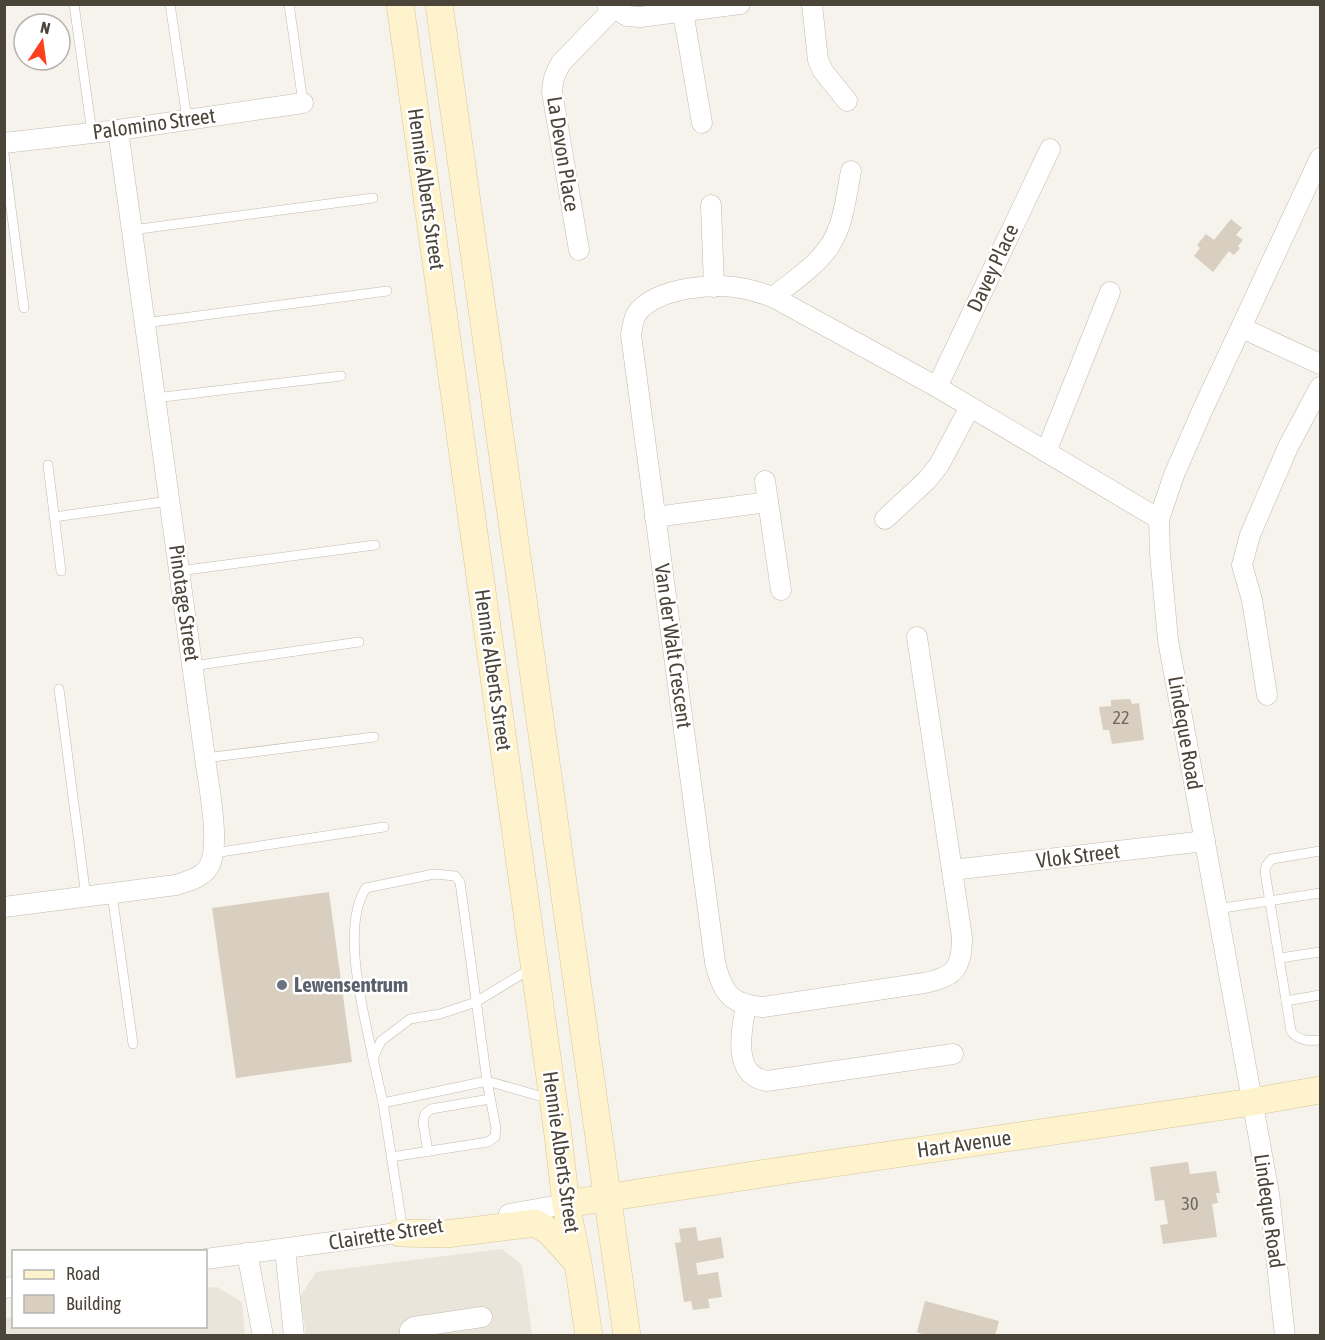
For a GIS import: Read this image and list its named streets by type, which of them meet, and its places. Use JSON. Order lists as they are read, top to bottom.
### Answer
{
  "streets": {
    "street": [
      "Palomino Street",
      "La Devon Place",
      "Hennie Alberts Street",
      "Davey Place",
      "Pinotage Street",
      "Van der Walt Crescent",
      "Lindeque Road",
      "Vlok Street",
      "Hart Avenue",
      "Clairette Street"
    ]
  },
  "crossings": [
    ["Palomino Street", "Pinotage Street"],
    ["Hennie Alberts Street", "Hart Avenue"],
    ["Hennie Alberts Street", "Clairette Street"],
    ["Davey Place", "Van der Walt Crescent"],
    ["Van der Walt Crescent", "Lindeque Road"],
    ["Lindeque Road", "Vlok Street"],
    ["Lindeque Road", "Hart Avenue"],
    ["Hart Avenue", "Clairette Street"]
  ],
  "places": ["Lewensentrum"],
  "house_numbers": ["22", "30"],
  "legend": ["Road", "Building"],
  "north": "top"
}
